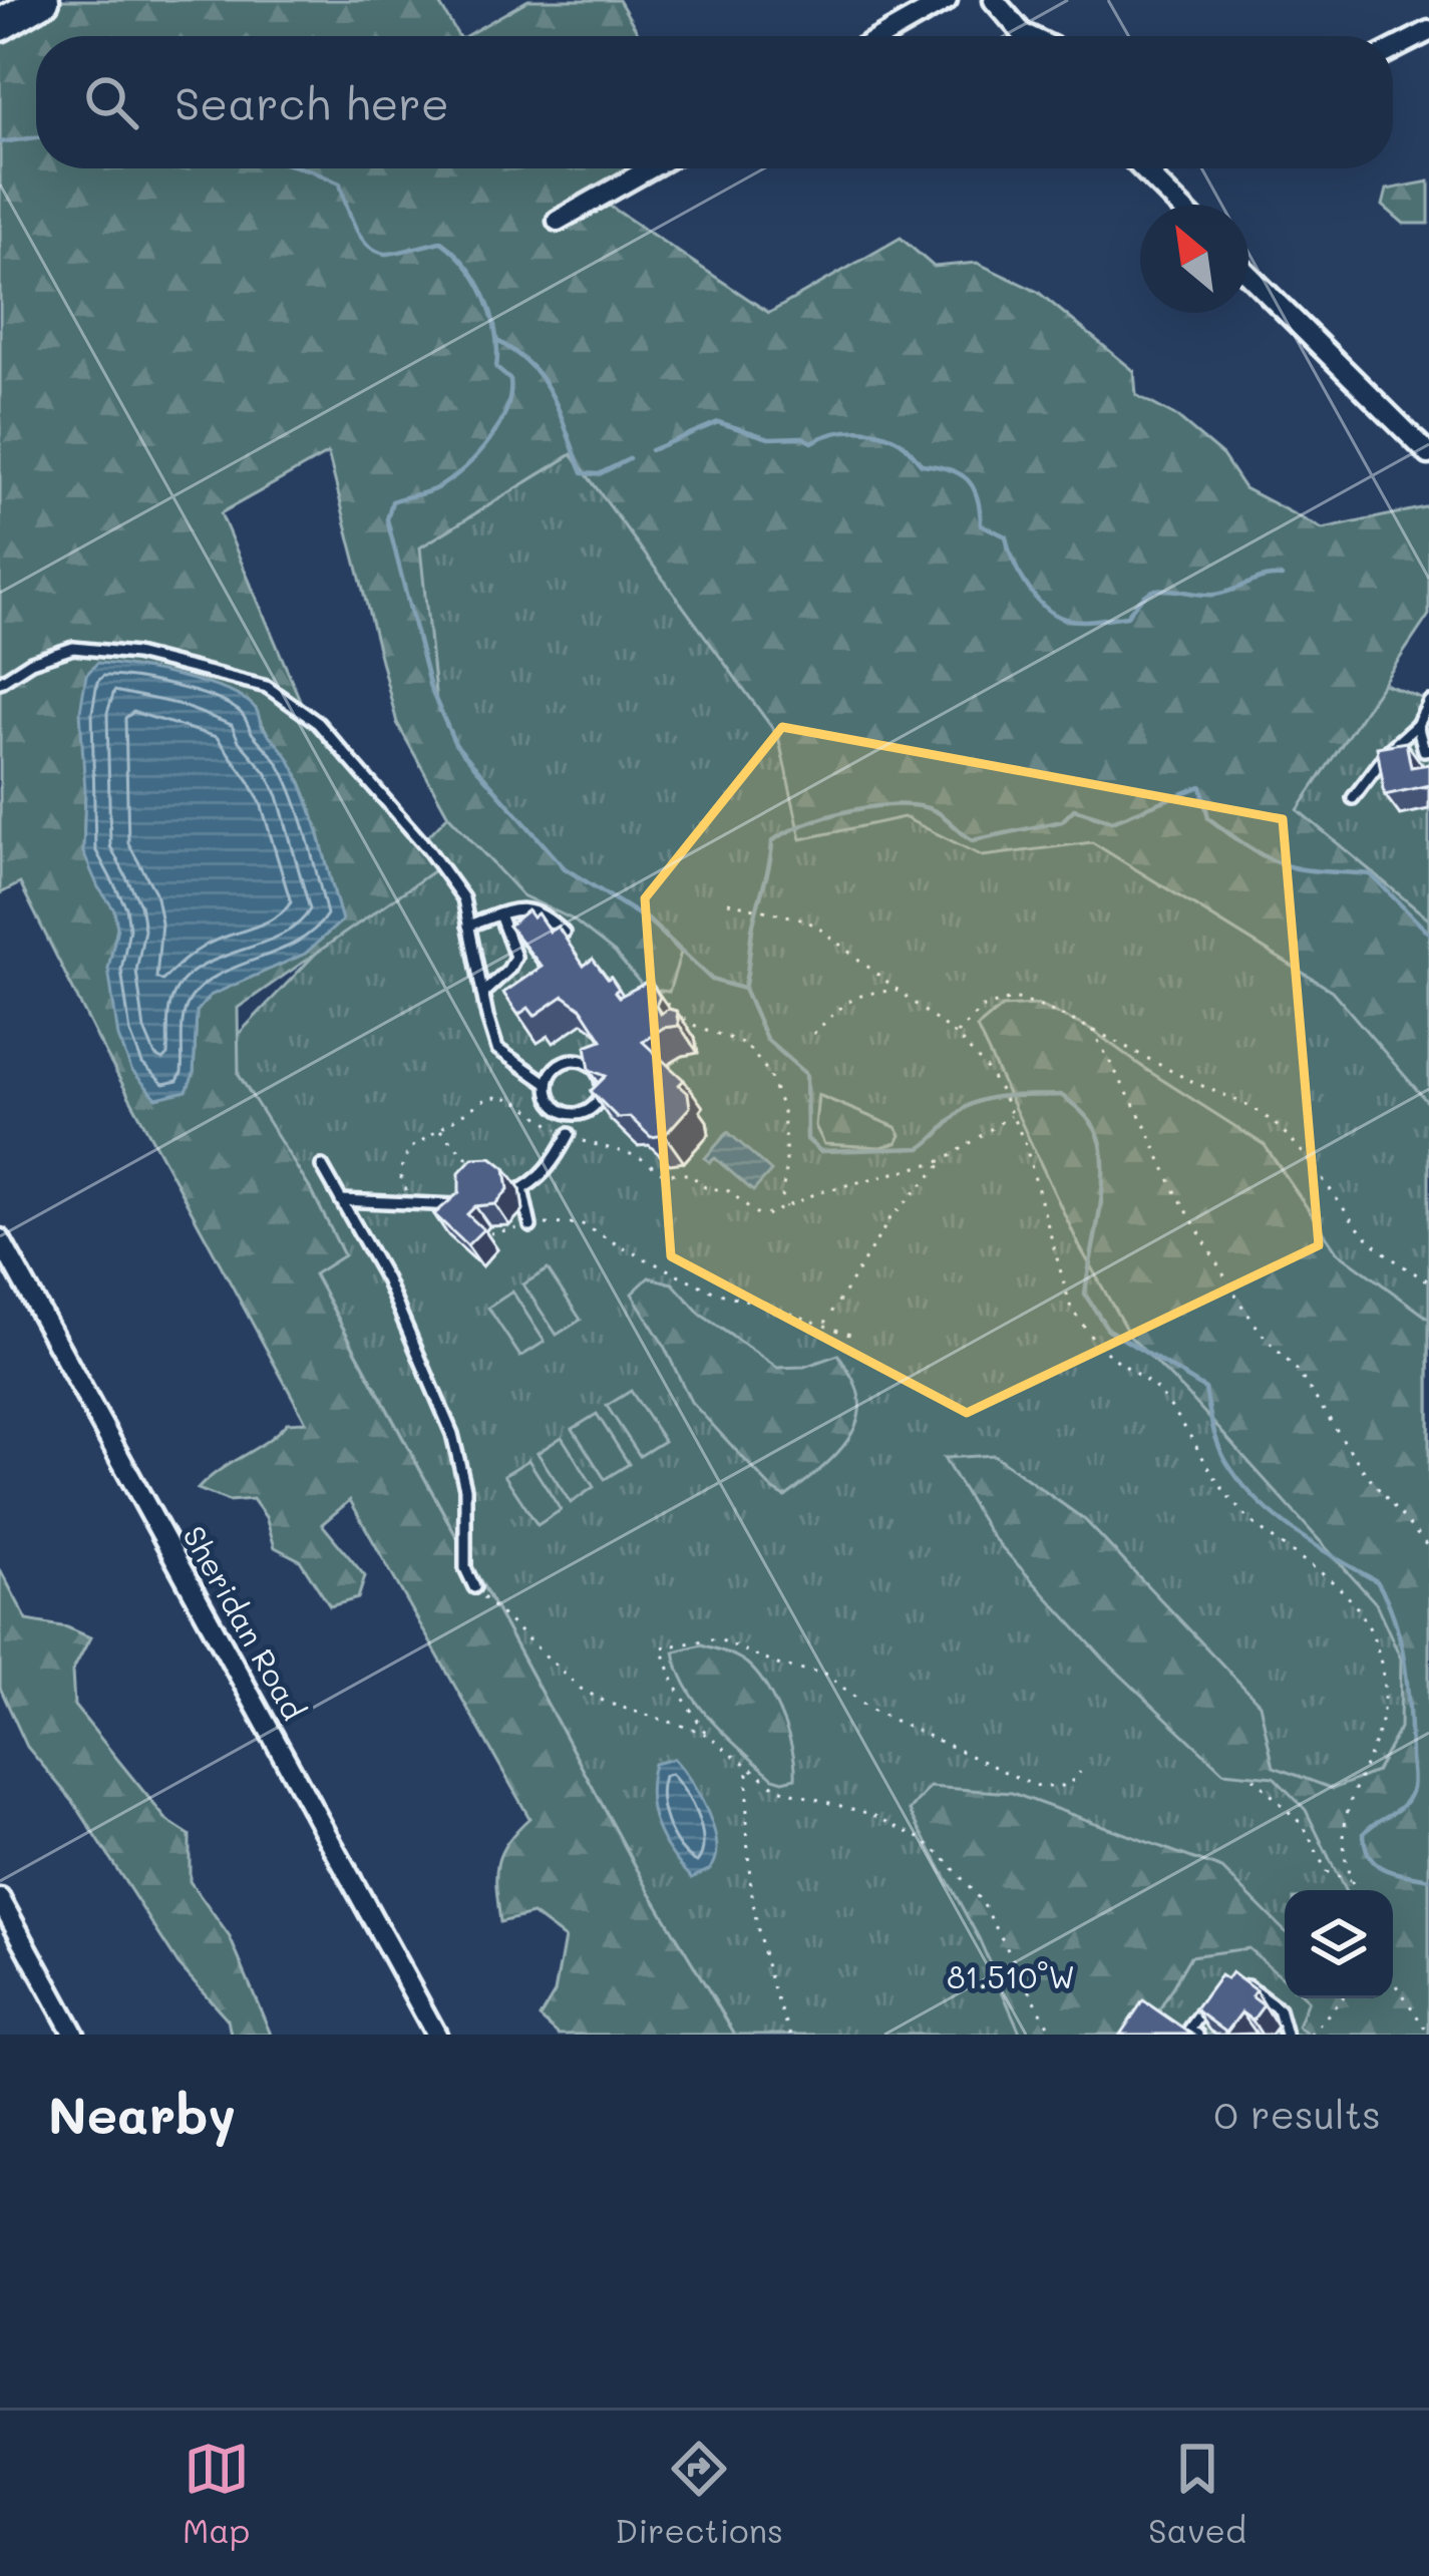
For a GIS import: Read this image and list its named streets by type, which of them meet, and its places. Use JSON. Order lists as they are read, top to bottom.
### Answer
{
  "streets": {
    "street": ["Sheridan Road"]
  },
  "north": "top left",
  "page": {
    "search": "Search here",
    "heading": ["Nearby", "0 results"],
    "nav": ["Map", "Directions", "Saved"]
  },
  "coordinates": ["81.510°W"]
}
